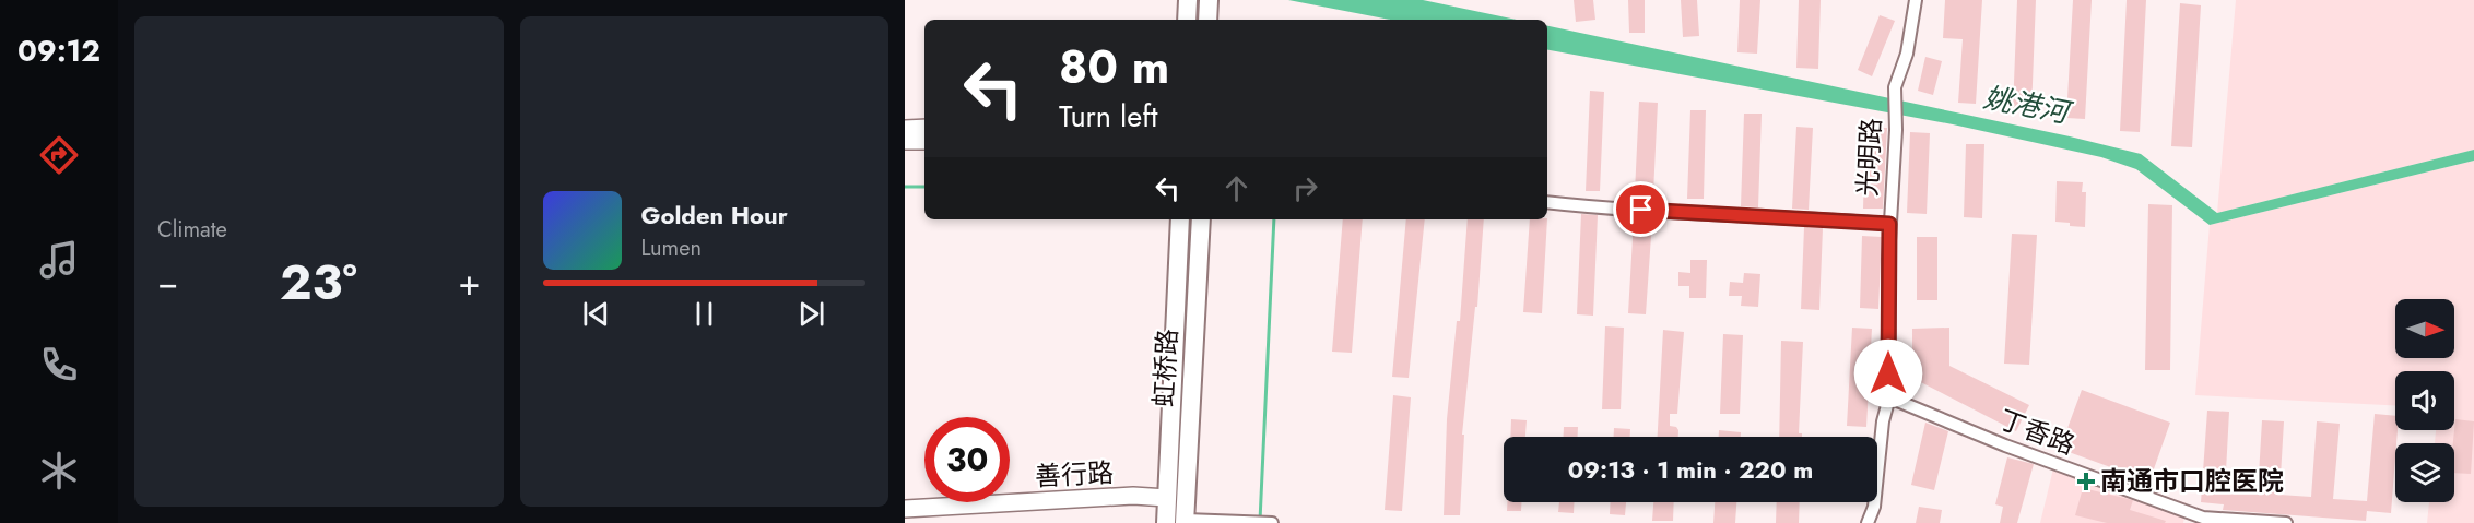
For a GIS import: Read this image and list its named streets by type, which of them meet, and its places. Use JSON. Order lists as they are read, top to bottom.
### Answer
{
  "streets": {
    "main road": ["虹桥路"],
    "street": ["光明路", "丁香路", "善行路"]
  },
  "crossings": [
    ["光明路", "丁香路"],
    ["虹桥路", "善行路"]
  ],
  "water": ["姚港河"],
  "places": {
    "health": ["南通市口腔医院"]
  },
  "north": "right",
  "page": {
    "tabs": "09:12",
    "tile": "Climate",
    "turn": ["80 m", "Turn left"],
    "song": ["Golden Hour", "Lumen"],
    "heat": ["−", "23°", "+"],
    "limit": "30",
    "trip": "09:13 · 1 min · 220 m"
  }
}
